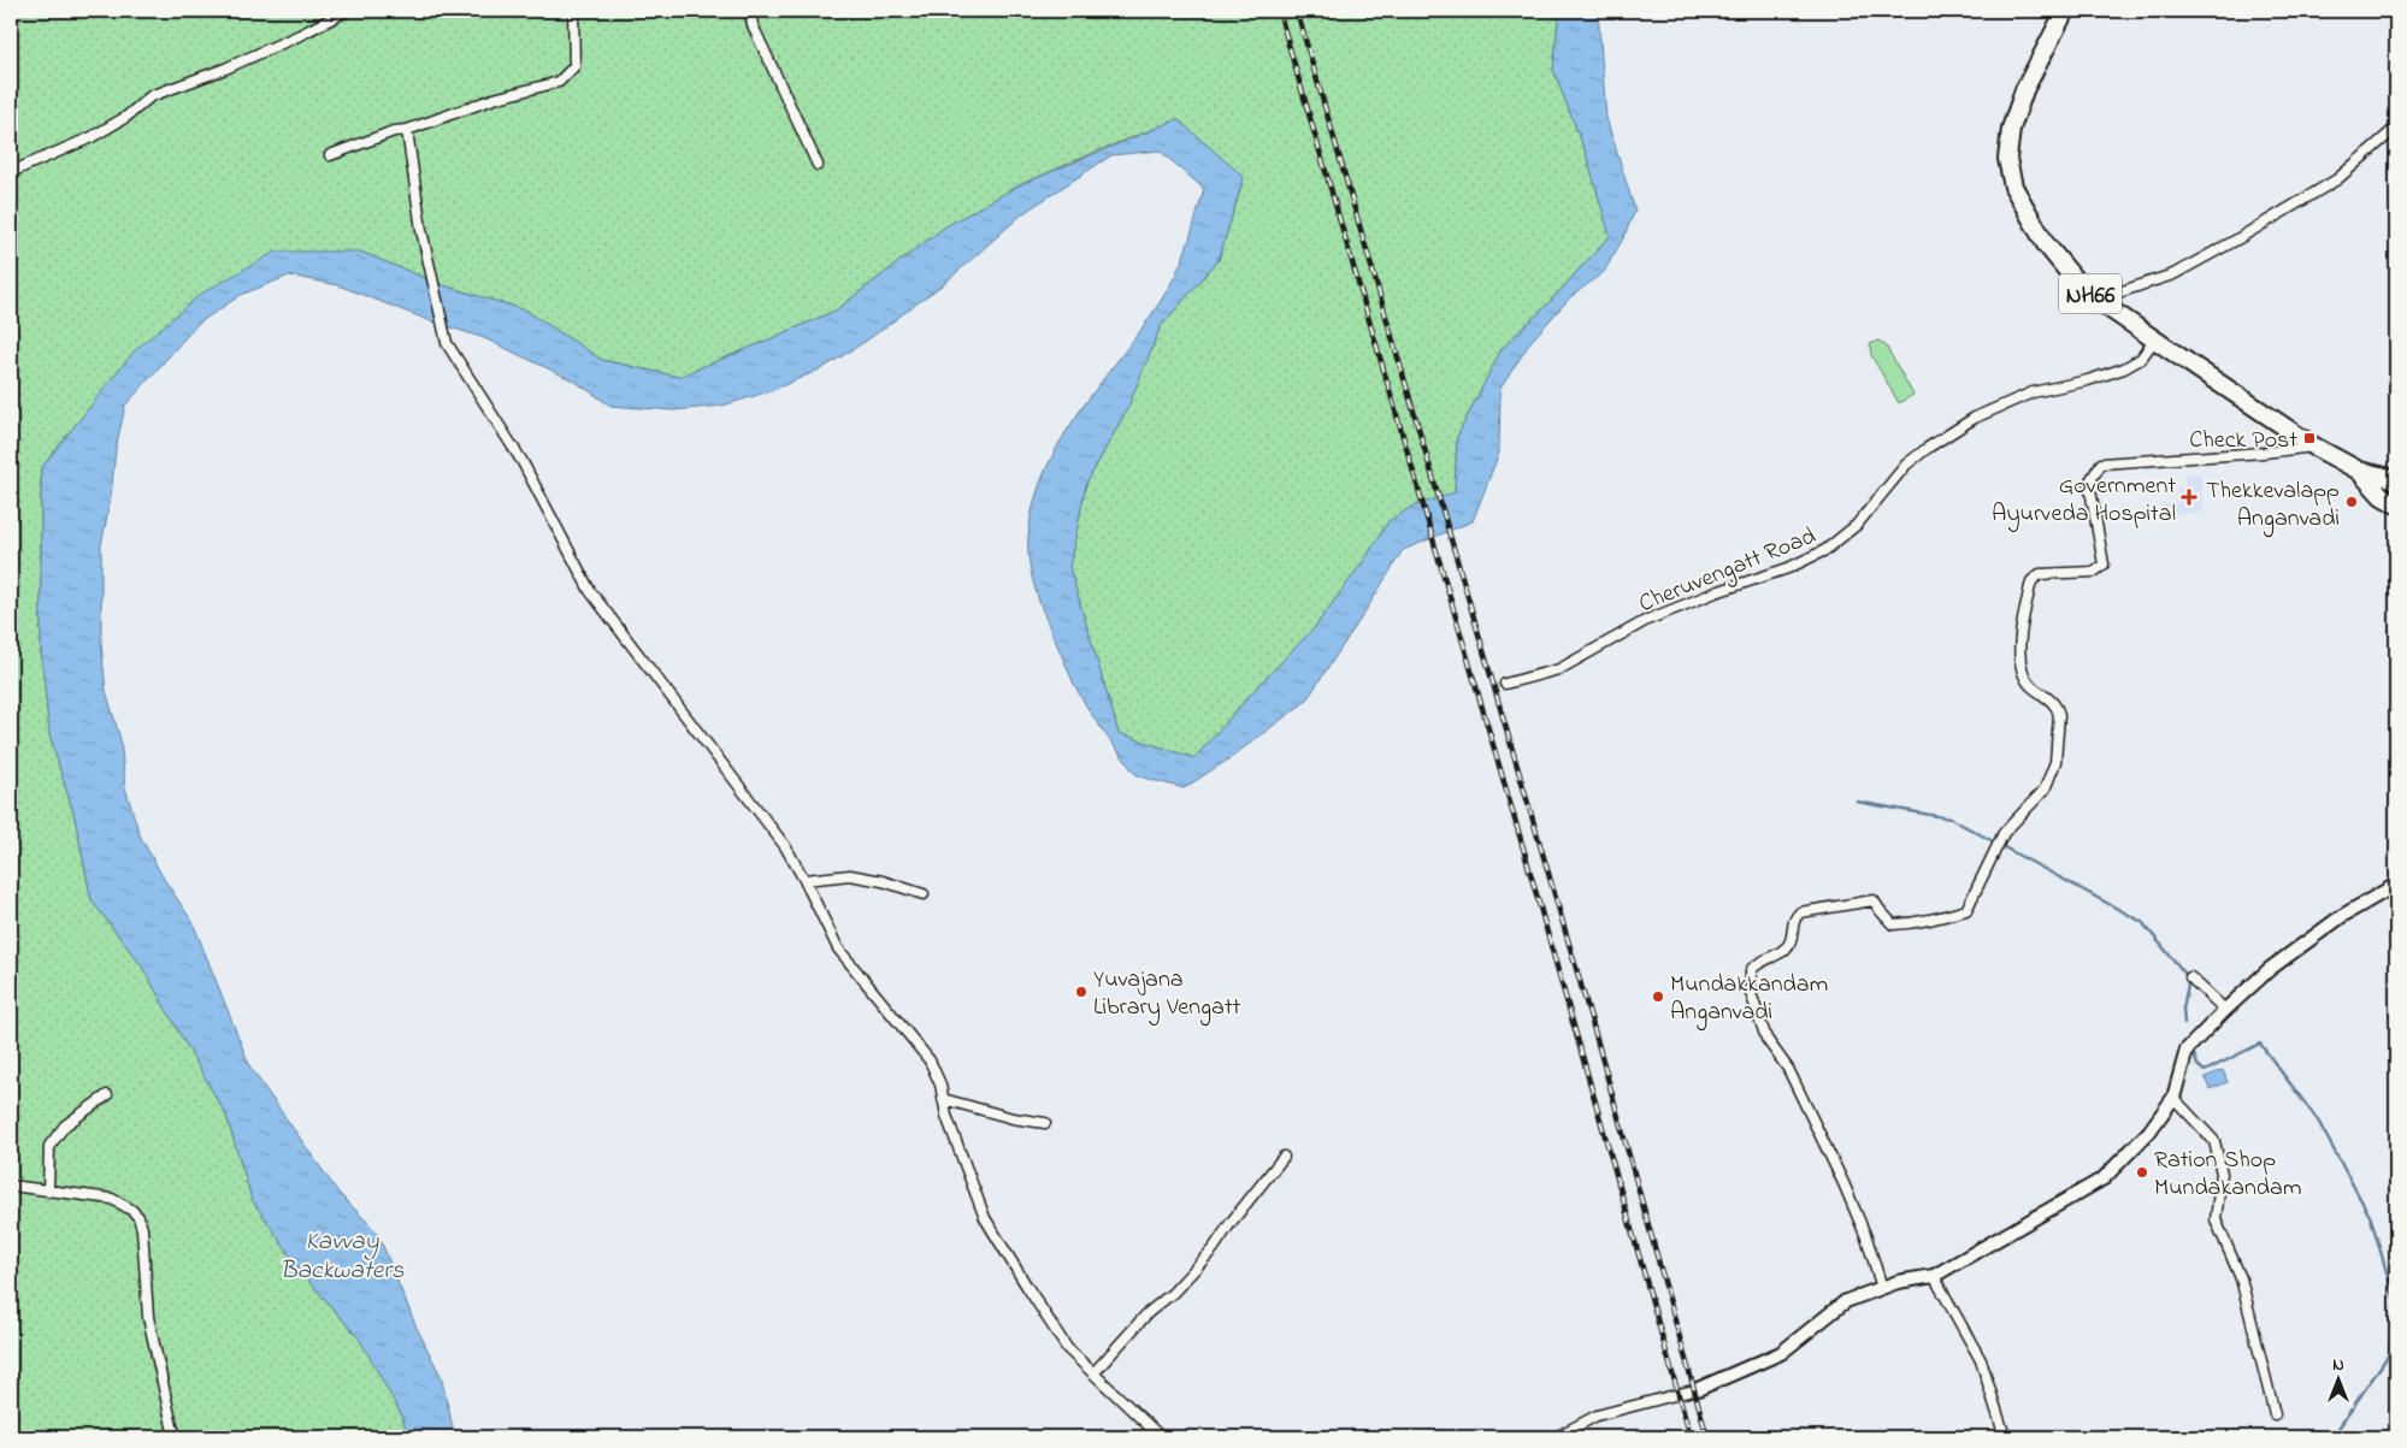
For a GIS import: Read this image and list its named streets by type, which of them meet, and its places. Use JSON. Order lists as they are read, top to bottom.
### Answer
{
  "streets": {
    "highway": ["NH66"],
    "street": ["Cheruvengatt Road"]
  },
  "crossings": [
    ["NH66", "Cheruvengatt Road"]
  ],
  "water": ["Kavvay Backwaters"],
  "places": {
    "transit": ["Check Post"],
    "health": ["Government Ayurveda Hospital"],
    "other": [
      "Thekkevalapp Anganvadi",
      "Yuvajana Library Vengatt",
      "Mundakkandam Anganvadi",
      "Ration Shop Mundakandam"
    ]
  },
  "north": "top"
}
